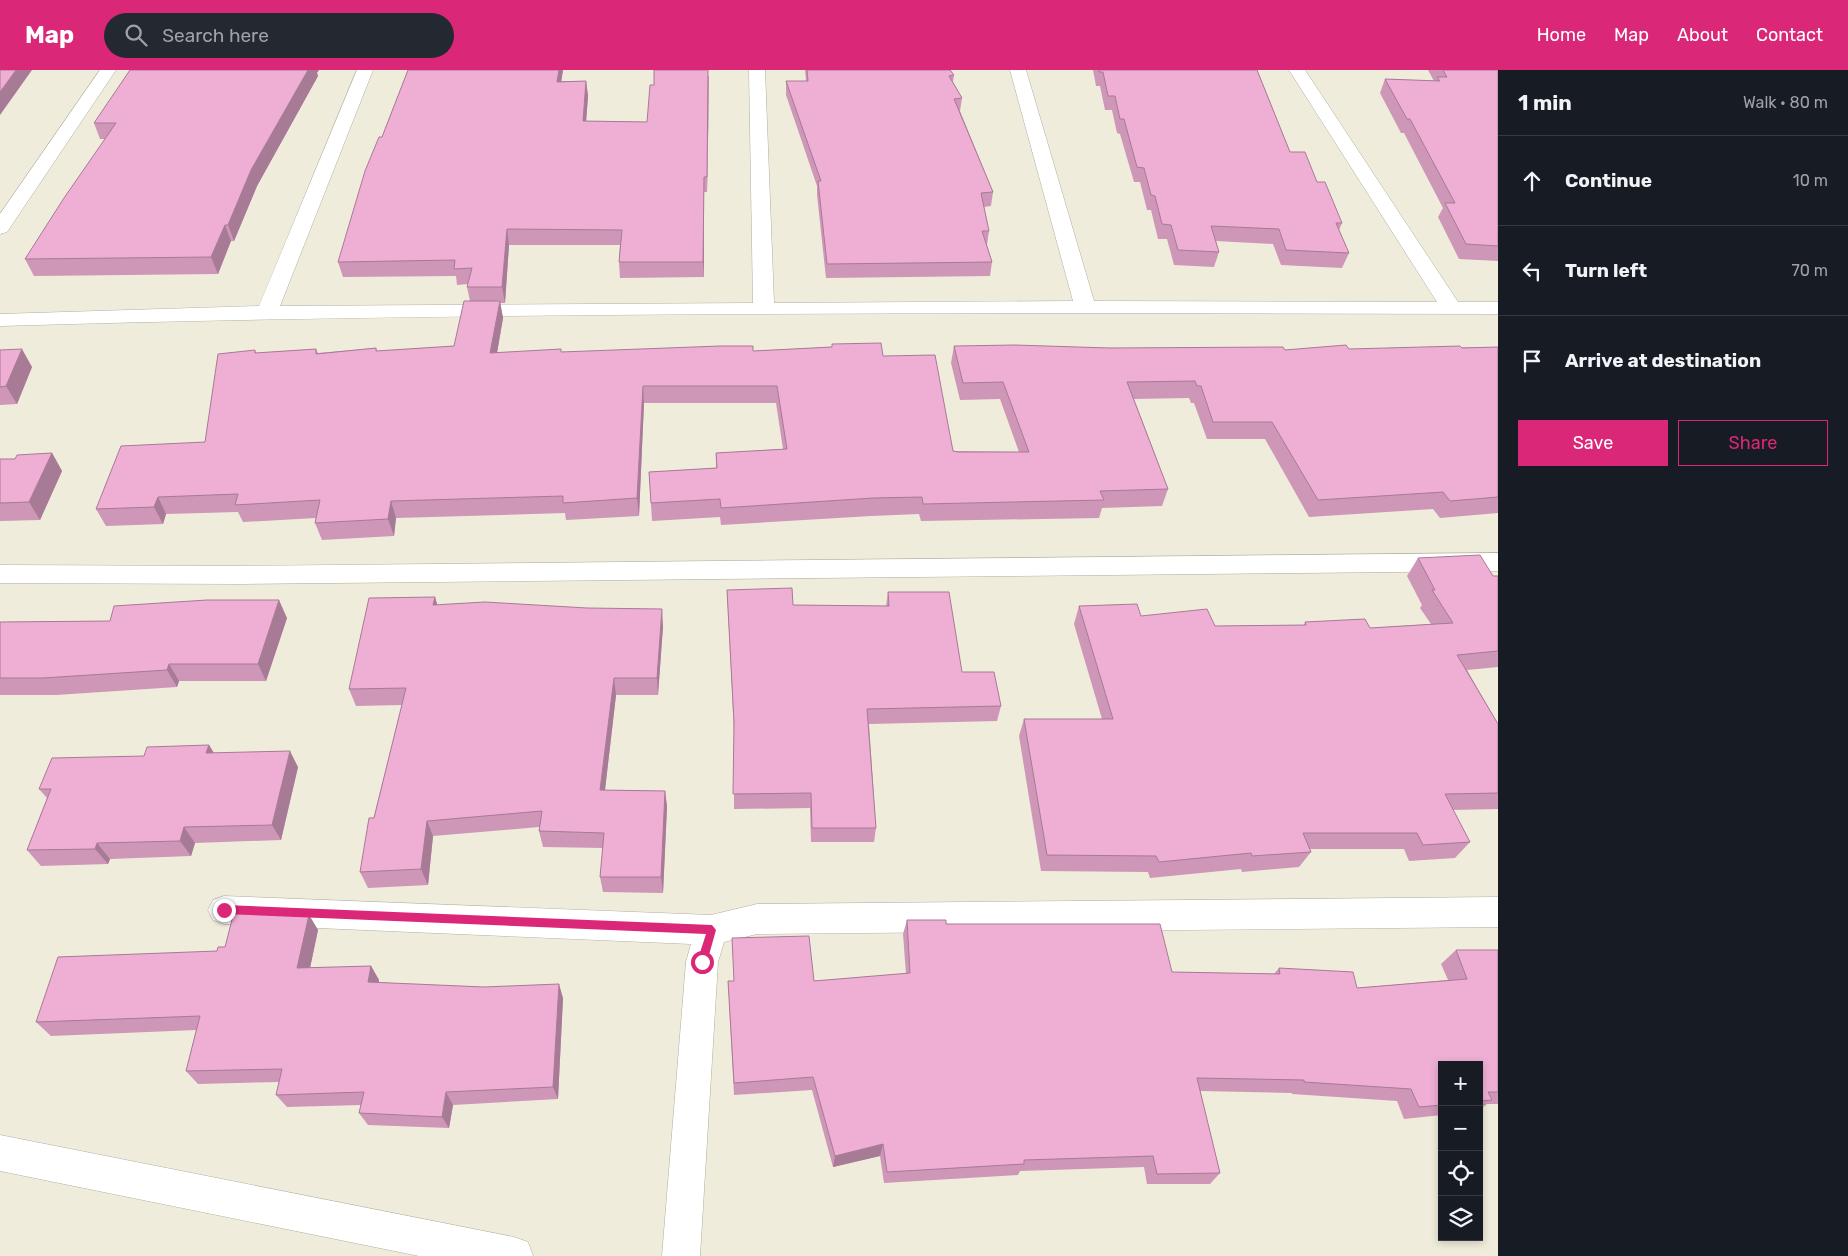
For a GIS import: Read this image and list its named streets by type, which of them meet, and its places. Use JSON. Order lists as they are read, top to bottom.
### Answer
{
  "page": {
    "header": "Map",
    "search": "Search here",
    "nav": [
      "Home",
      "Map",
      "About",
      "Contact"
    ],
    "heading": ["1 min", "Walk · 80 m"],
    "list": [
      ["Continue", "10 m"],
      ["Turn left", "70 m"],
      "Arrive at destination"
    ],
    "buttons": ["Save", "Share"],
    "map_buttons": ["+", "−"]
  }
}
